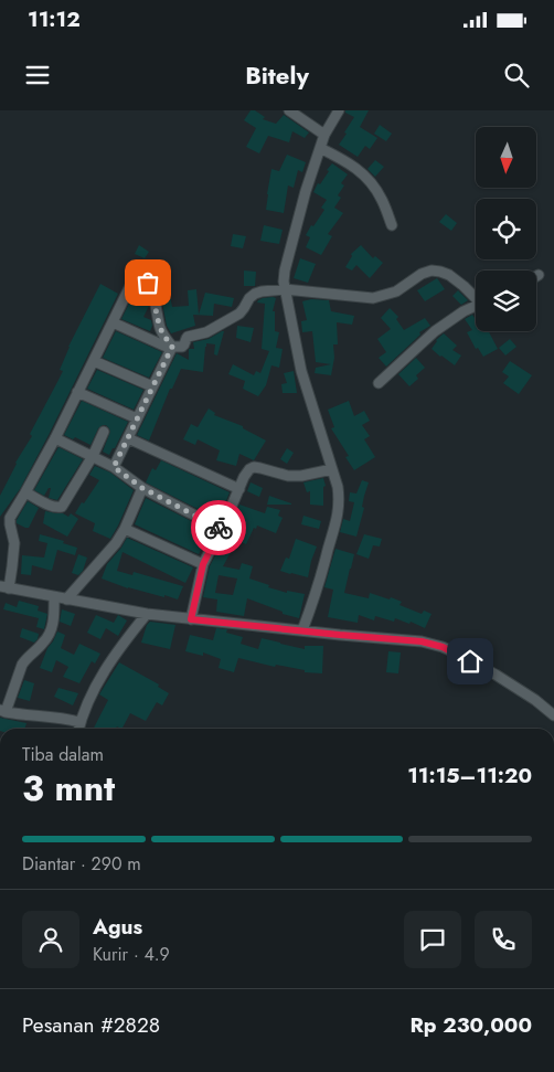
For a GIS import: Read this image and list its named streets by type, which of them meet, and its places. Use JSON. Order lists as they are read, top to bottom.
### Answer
{
  "north": "bottom",
  "page": {
    "status": "11:12",
    "header": "Bitely",
    "heading": ["3 mnt", "Tiba dalam", "11:15–11:20"],
    "panel": [
      "Agus",
      "Kurir · 4.9",
      "Pesanan #2828",
      "Rp 230,000"
    ],
    "bar": "Diantar · 290 m"
  }
}
